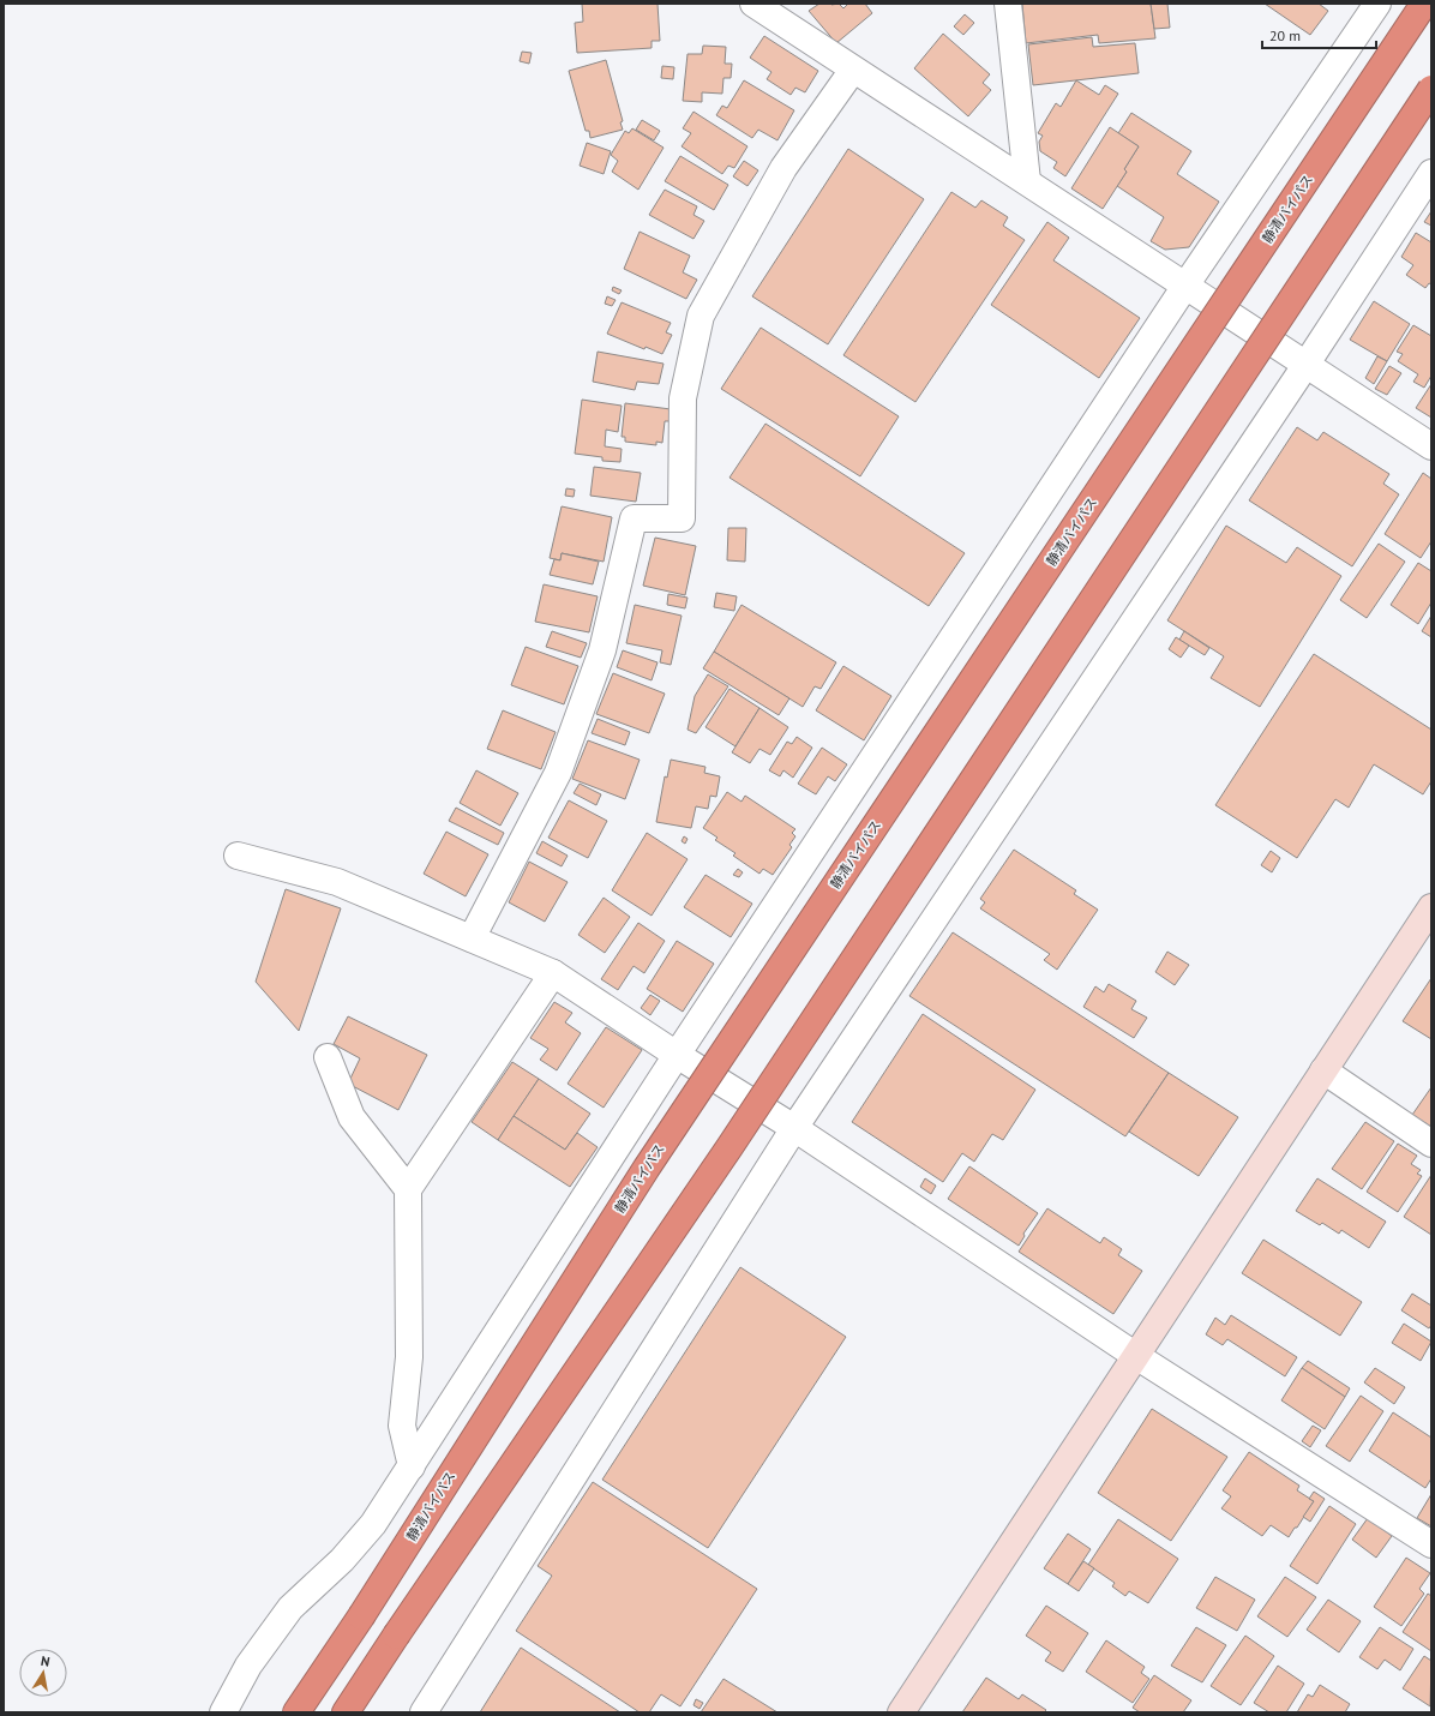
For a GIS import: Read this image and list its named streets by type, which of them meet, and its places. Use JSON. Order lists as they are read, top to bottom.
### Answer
{
  "streets": {
    "highway": ["静清バイパス"]
  },
  "scale_bar": "20 m",
  "north": "top"
}
